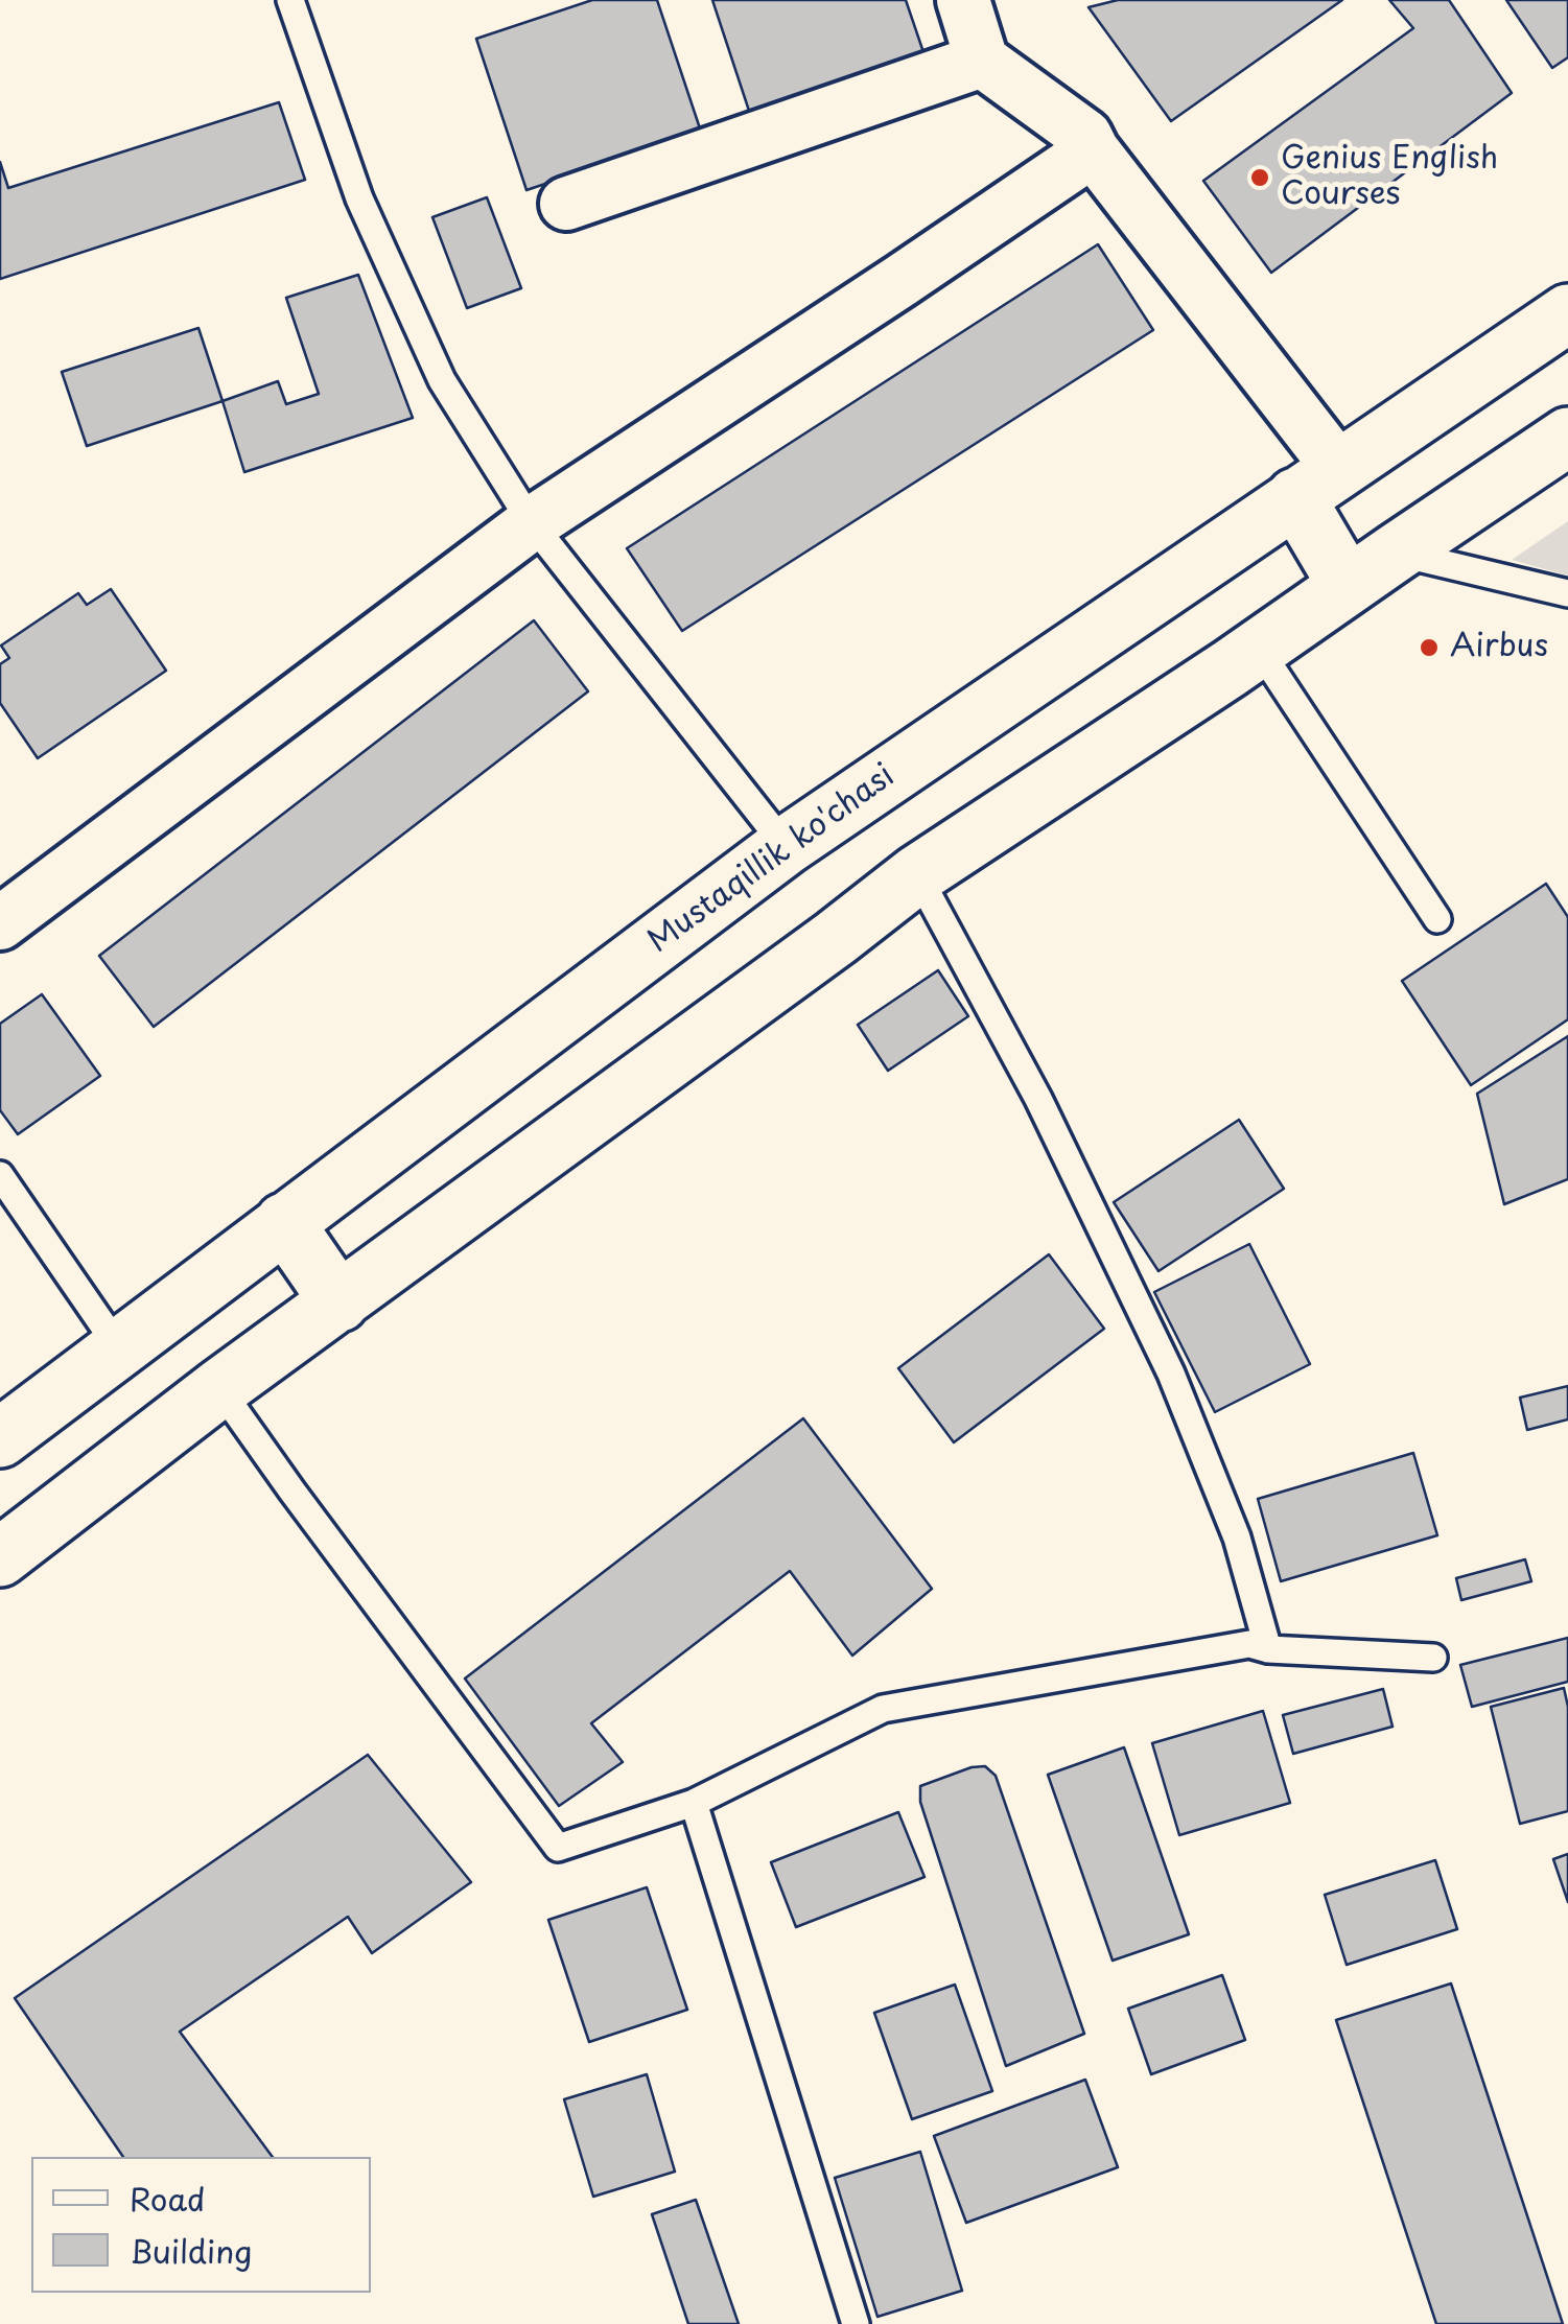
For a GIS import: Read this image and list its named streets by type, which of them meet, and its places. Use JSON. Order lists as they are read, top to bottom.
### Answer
{
  "streets": {
    "main road": ["Mustaqillik ko'chasi"]
  },
  "places": ["Genius English Courses", "Airbus"],
  "legend": ["Road", "Building"]
}
